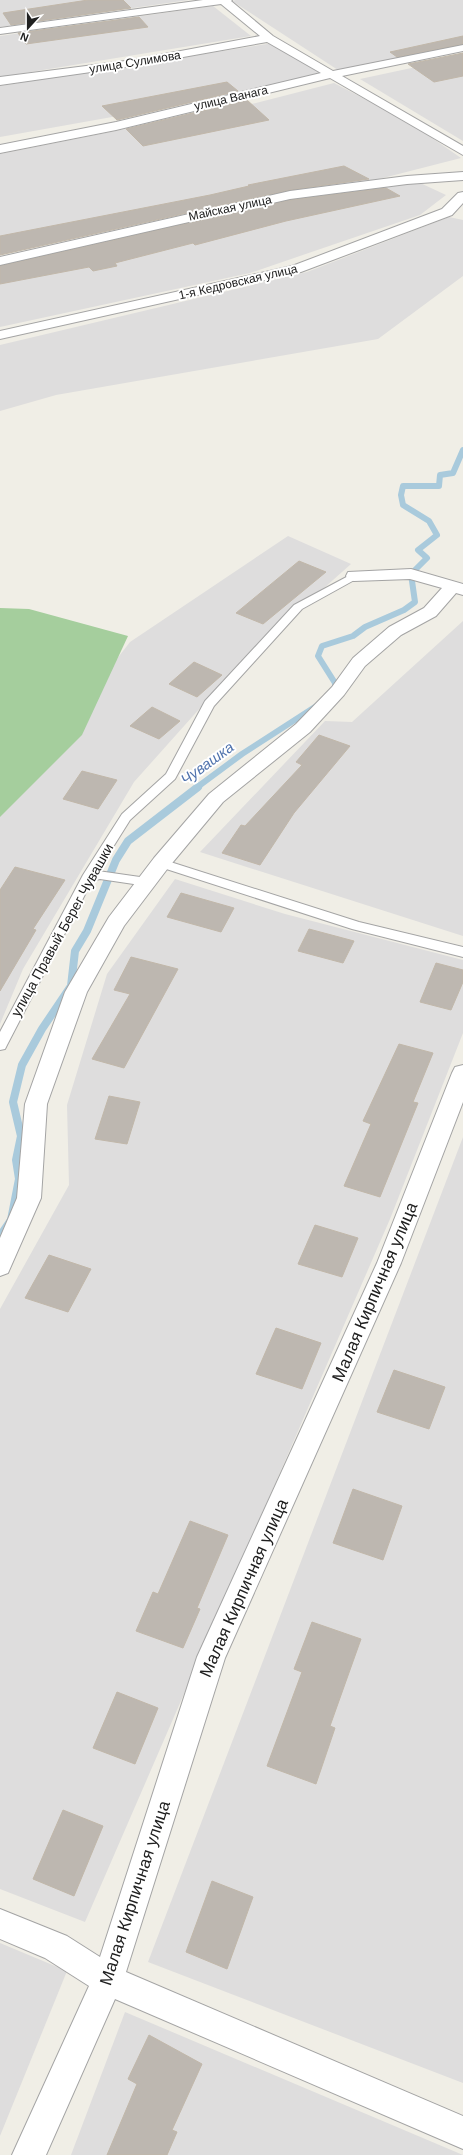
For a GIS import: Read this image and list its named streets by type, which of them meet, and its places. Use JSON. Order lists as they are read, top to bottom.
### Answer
{
  "streets": {
    "street": [
      "улица Сулимова",
      "улица Ванага",
      "Майская улица",
      "1-я Кедровская улица",
      "Малая Кирпичная улица"
    ],
    "lane": ["улица Правый Берег Чувашки"]
  },
  "water": ["Чувашка"],
  "north": "bottom"
}
